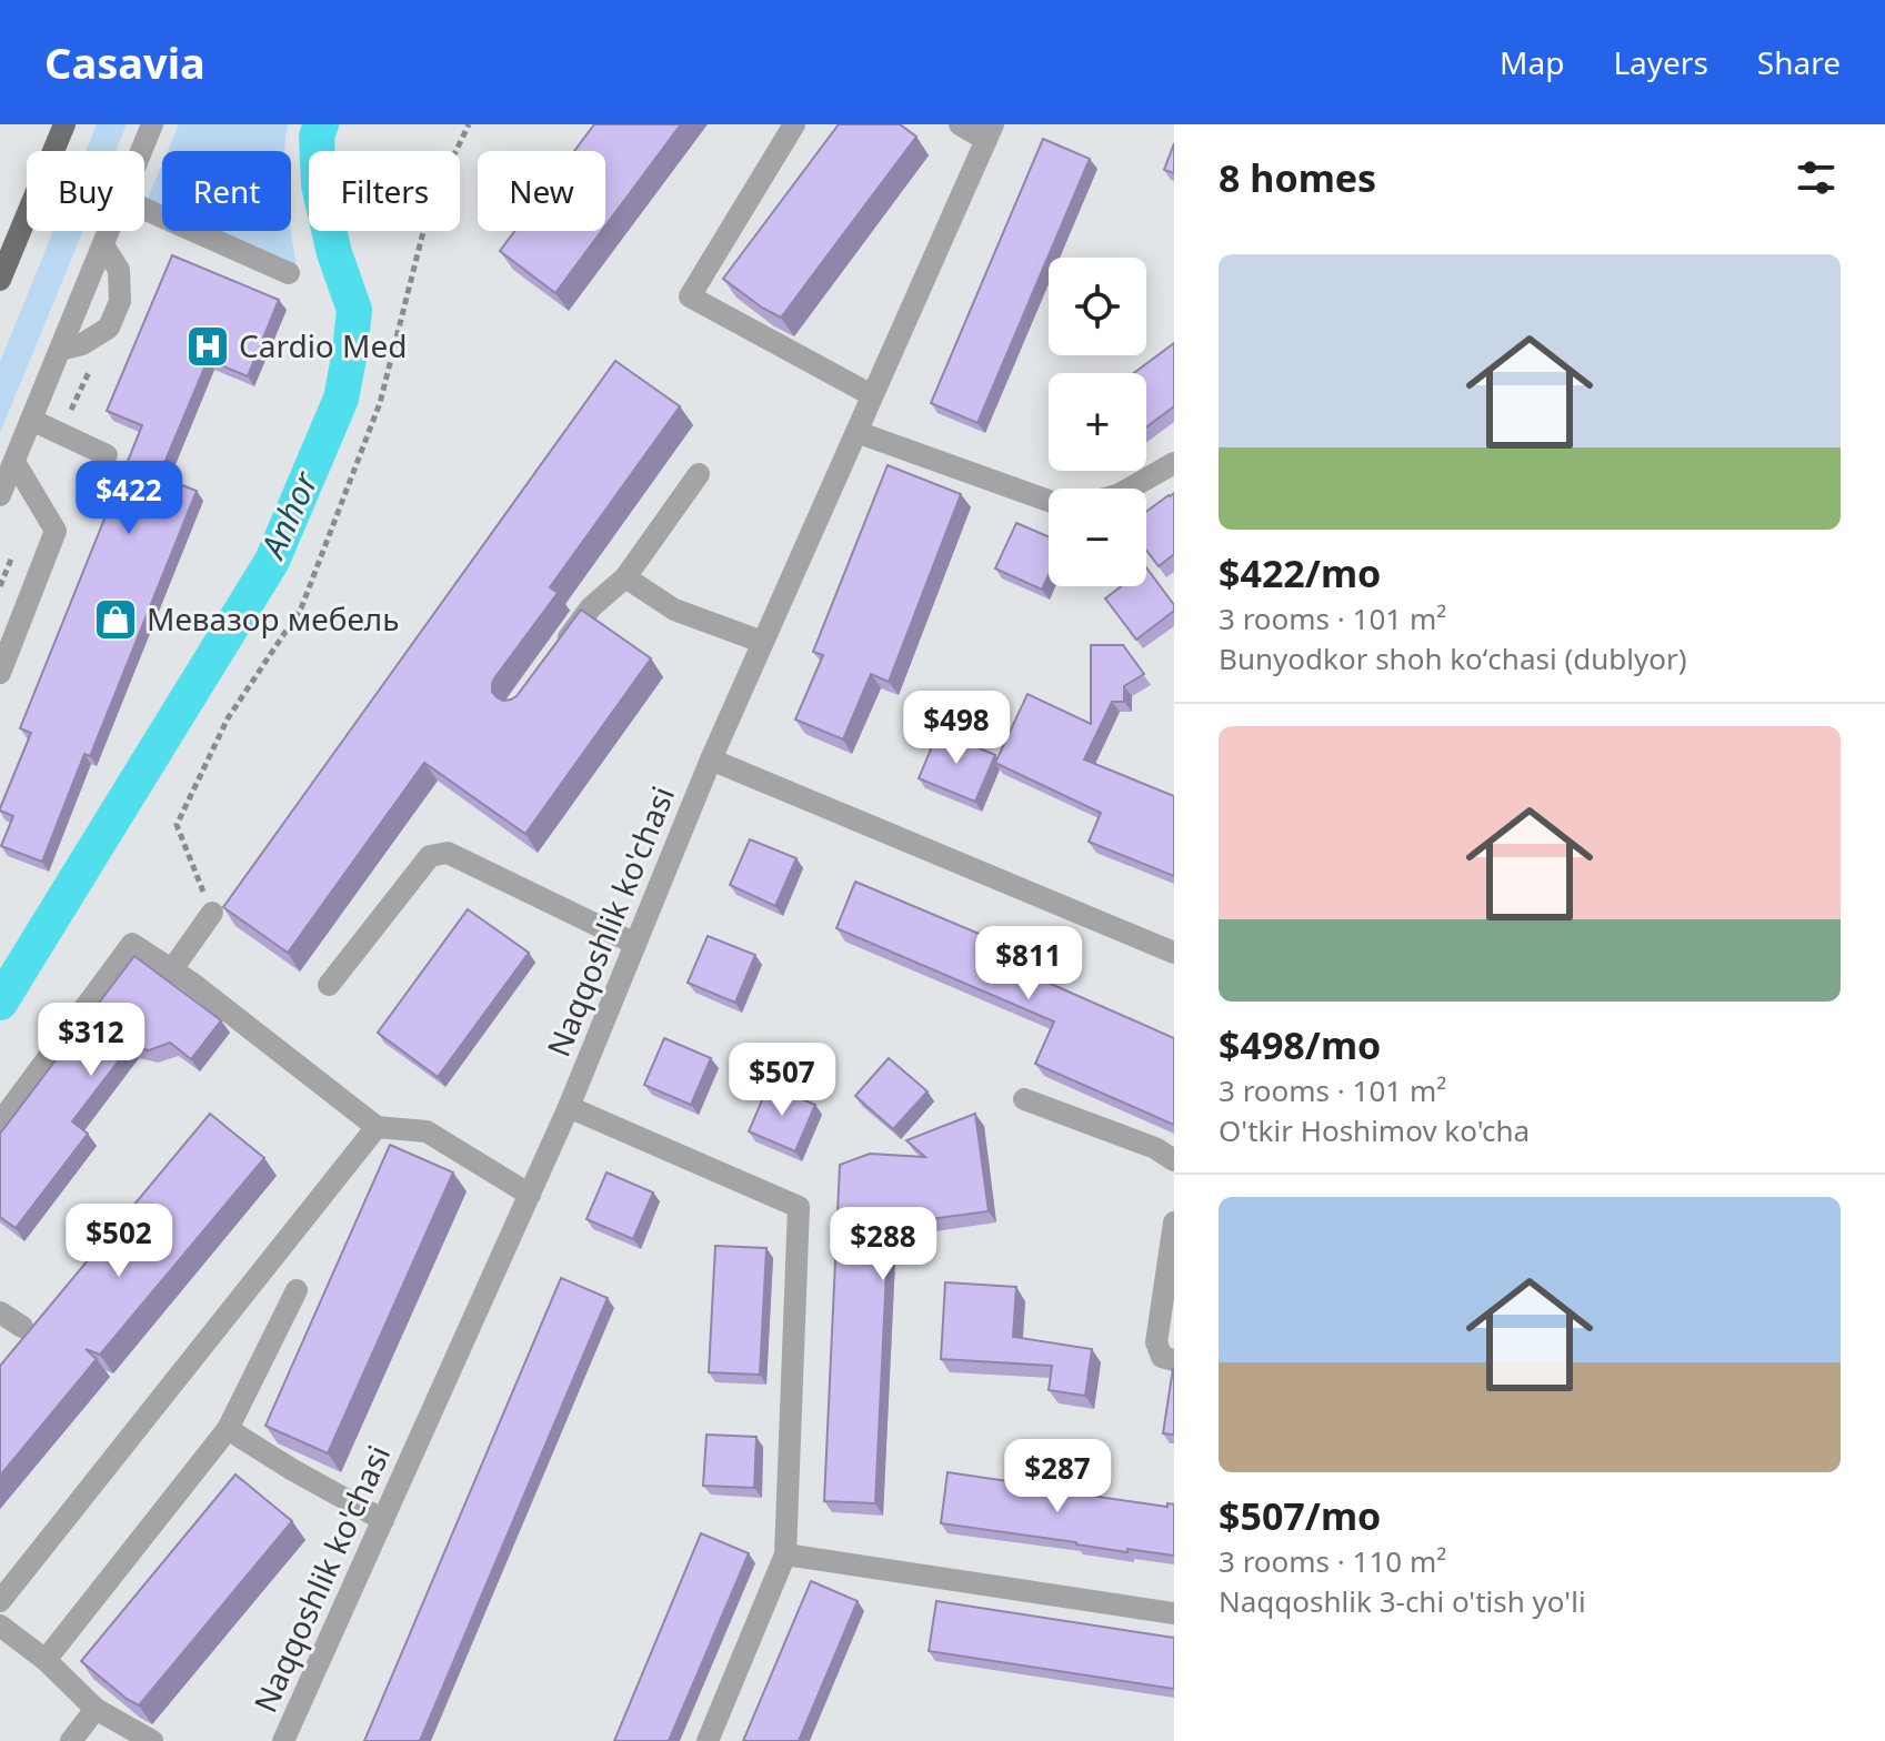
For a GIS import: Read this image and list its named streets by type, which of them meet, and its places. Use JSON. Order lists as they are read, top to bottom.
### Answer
{
  "streets": {
    "street": ["Naqqoshlik ko'chasi"]
  },
  "water": ["Anhor"],
  "places": {
    "hospital": ["Cardio Med"],
    "shop": ["Мевазор мебель"]
  },
  "page": {
    "header": "Casavia",
    "nav": ["Map", "Layers", "Share"],
    "heading": "8 homes",
    "chip": [
      "Buy",
      "Rent",
      "Filters",
      "New"
    ],
    "list": [
      {
        "name": "$422/mo",
        "note": "3 rooms · 101 m² · Bunyodkor shoh koʻchasi (dublyor)"
      },
      {
        "name": "$498/mo",
        "note": "3 rooms · 101 m² · O'tkir Hoshimov ko'cha"
      },
      {
        "name": "$507/mo",
        "note": "3 rooms · 110 m² · Naqqoshlik 3-chi o'tish yo'li"
      }
    ],
    "map_buttons": ["+", "−"],
    "price": [
      "$422",
      "$498",
      "$811",
      "$312",
      "$507",
      "$502",
      "$288",
      "$287"
    ]
  }
}
